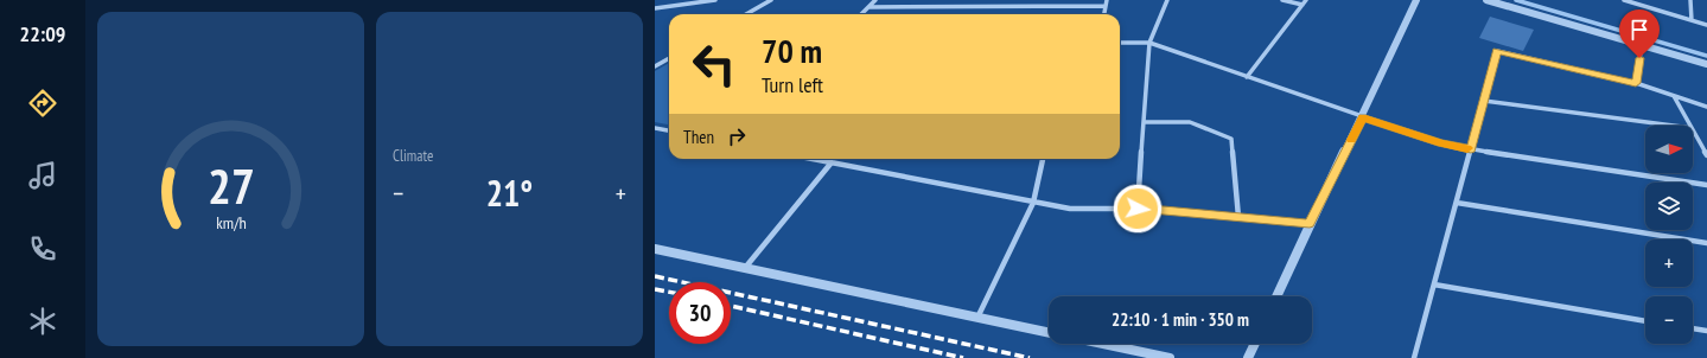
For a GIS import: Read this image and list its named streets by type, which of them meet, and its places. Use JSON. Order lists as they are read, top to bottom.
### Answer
{
  "north": "right",
  "page": {
    "tabs": "22:09",
    "tile": "Climate",
    "turn": ["70 m", "Turn left"],
    "then": "Then",
    "map_buttons": ["+", "−"],
    "heat": ["−", "21°", "+"],
    "limit": "30",
    "trip": "22:10 · 1 min · 350 m",
    "gauge": ["27", "km/h"]
  }
}
